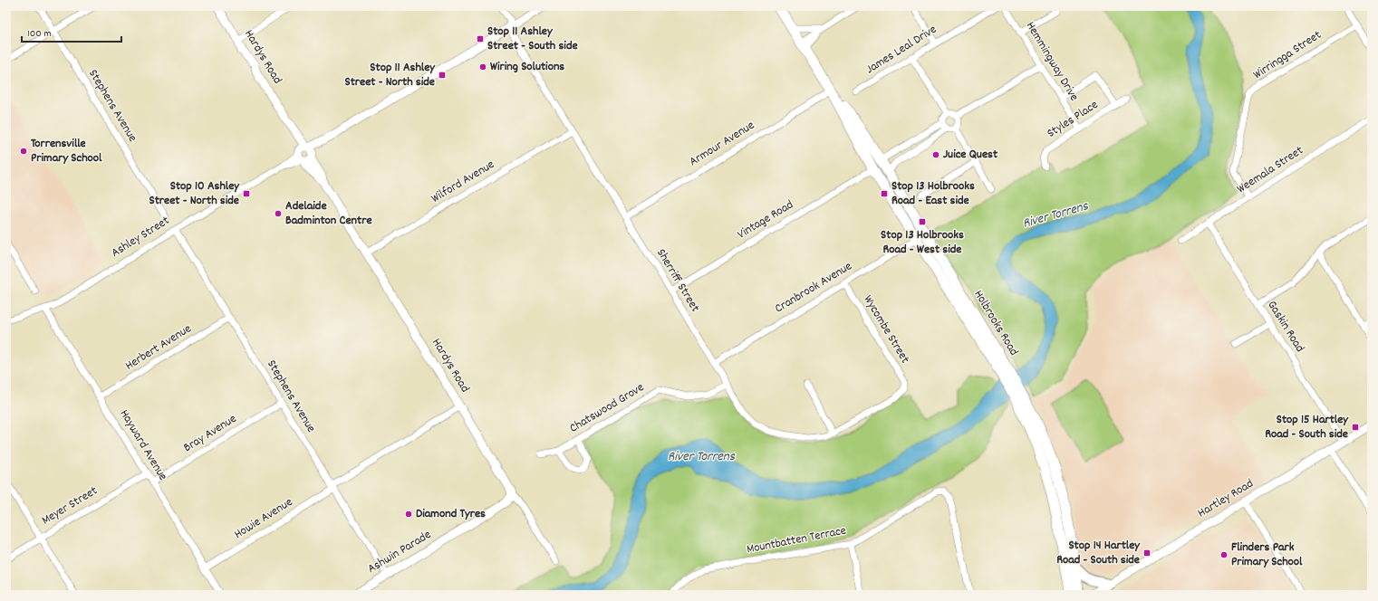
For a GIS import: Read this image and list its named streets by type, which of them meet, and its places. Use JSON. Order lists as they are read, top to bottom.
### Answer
{
  "streets": {
    "main road": ["Holbrooks Road"],
    "street": [
      "James Leal Drive",
      "Wirringga Street",
      "Hardys Road",
      "Hemmingway Drive",
      "Stephens Avenue",
      "Styles Place",
      "Armour Avenue",
      "Weemala Street",
      "Wilford Avenue",
      "Vintage Road",
      "Ashley Street",
      "Sherriff Street",
      "Cranbrook Avenue",
      "Gaskin Road",
      "Wycombe Street",
      "Herbert Avenue",
      "Chatswood Grove",
      "Bray Avenue",
      "Hayward Avenue",
      "Hartley Road",
      "Meyer Street",
      "Howie Avenue",
      "Mountbatten Terrace",
      "Ashwin Parade"
    ]
  },
  "crossings": [
    ["Wirringga Street", "Weemala Street"],
    ["Hardys Road", "Wilford Avenue"],
    ["Hardys Road", "Ashley Street"],
    ["Hardys Road", "Howie Avenue"],
    ["Hardys Road", "Ashwin Parade"],
    ["Hemmingway Drive", "Styles Place"],
    ["Stephens Avenue", "Ashley Street"],
    ["Stephens Avenue", "Herbert Avenue"],
    ["Stephens Avenue", "Bray Avenue"],
    ["Stephens Avenue", "Howie Avenue"],
    ["Stephens Avenue", "Ashwin Parade"],
    ["Armour Avenue", "Sherriff Street"],
    ["Armour Avenue", "Holbrooks Road"],
    ["Weemala Street", "Gaskin Road"],
    ["Wilford Avenue", "Sherriff Street"],
    ["Vintage Road", "Sherriff Street"],
    ["Vintage Road", "Holbrooks Road"],
    ["Ashley Street", "Sherriff Street"],
    ["Ashley Street", "Hayward Avenue"],
    ["Sherriff Street", "Cranbrook Avenue"],
    ["Sherriff Street", "Wycombe Street"],
    ["Sherriff Street", "Chatswood Grove"],
    ["Cranbrook Avenue", "Holbrooks Road"],
    ["Cranbrook Avenue", "Wycombe Street"],
    ["Gaskin Road", "Hartley Road"],
    ["Herbert Avenue", "Hayward Avenue"],
    ["Bray Avenue", "Hayward Avenue"],
    ["Hayward Avenue", "Meyer Street"],
    ["Hayward Avenue", "Howie Avenue"]
  ],
  "water": ["River Torrens"],
  "places": {
    "transit": [
      "Stop 11 Ashley Street - South side",
      "Stop 11 Ashley Street - North side",
      "Stop 10 Ashley Street - North side",
      "Stop 13 Holbrooks Road - East side",
      "Stop 13 Holbrooks Road - West side",
      "Stop 15 Hartley Road - South side",
      "Stop 14 Hartley Road - South side"
    ],
    "other": [
      "Wiring Solutions",
      "Torrensville Primary School",
      "Juice Quest",
      "Adelaide Badminton Centre",
      "Diamond Tyres",
      "Flinders Park Primary School"
    ]
  },
  "scale_bar": "100 m"
}
